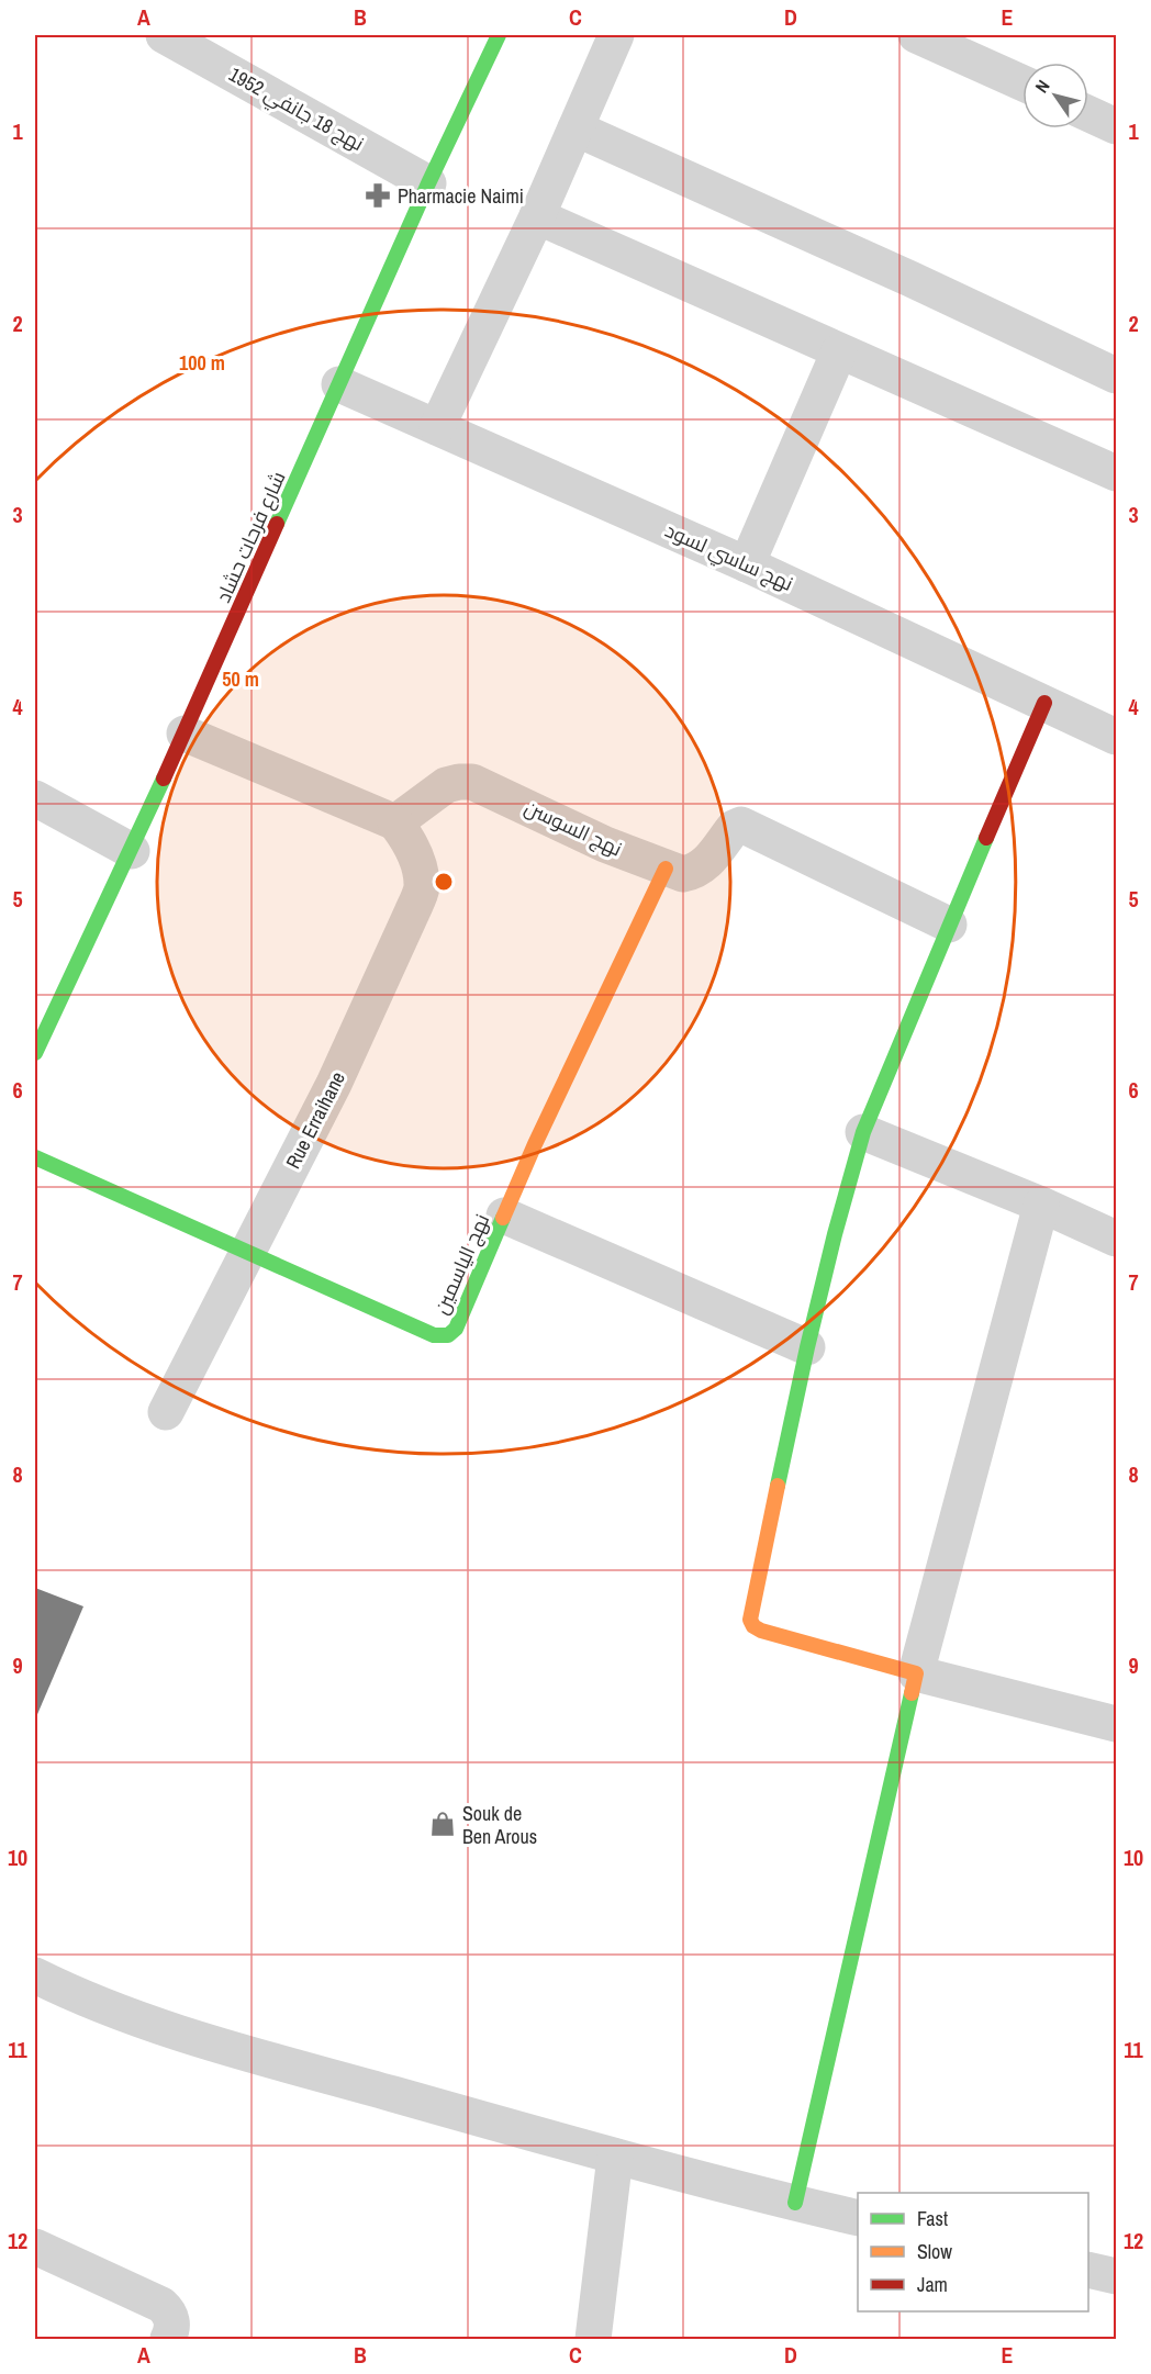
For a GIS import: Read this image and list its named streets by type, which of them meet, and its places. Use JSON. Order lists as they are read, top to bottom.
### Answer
{
  "streets": {
    "street": [
      "نهج 18 جانفي 1952",
      "شارع فرحات حشاد",
      "نهج ساسي لسود",
      "نهج السوسن",
      "Rue Erraihane",
      "نهج الياسمين"
    ]
  },
  "crossings": [
    ["نهج 18 جانفي 1952", "شارع فرحات حشاد"],
    ["شارع فرحات حشاد", "نهج ساسي لسود"],
    ["نهج السوسن", "Rue Erraihane"],
    ["نهج السوسن", "نهج الياسمين"],
    ["Rue Erraihane", "نهج الياسمين"]
  ],
  "places": {
    "pharmacy": ["Pharmacie Naimi"],
    "shop": ["Souk de Ben Arous"]
  },
  "legend": ["Fast", "Slow", "Jam"],
  "north": "top left",
  "grid": {
    "columns": [
      "A",
      "B",
      "C",
      "D",
      "E"
    ],
    "rows": [
      "1",
      "2",
      "3",
      "4",
      "5",
      "6",
      "7",
      "8",
      "9",
      "10",
      "11",
      "12"
    ]
  },
  "rings": ["100 m", "50 m"]
}
